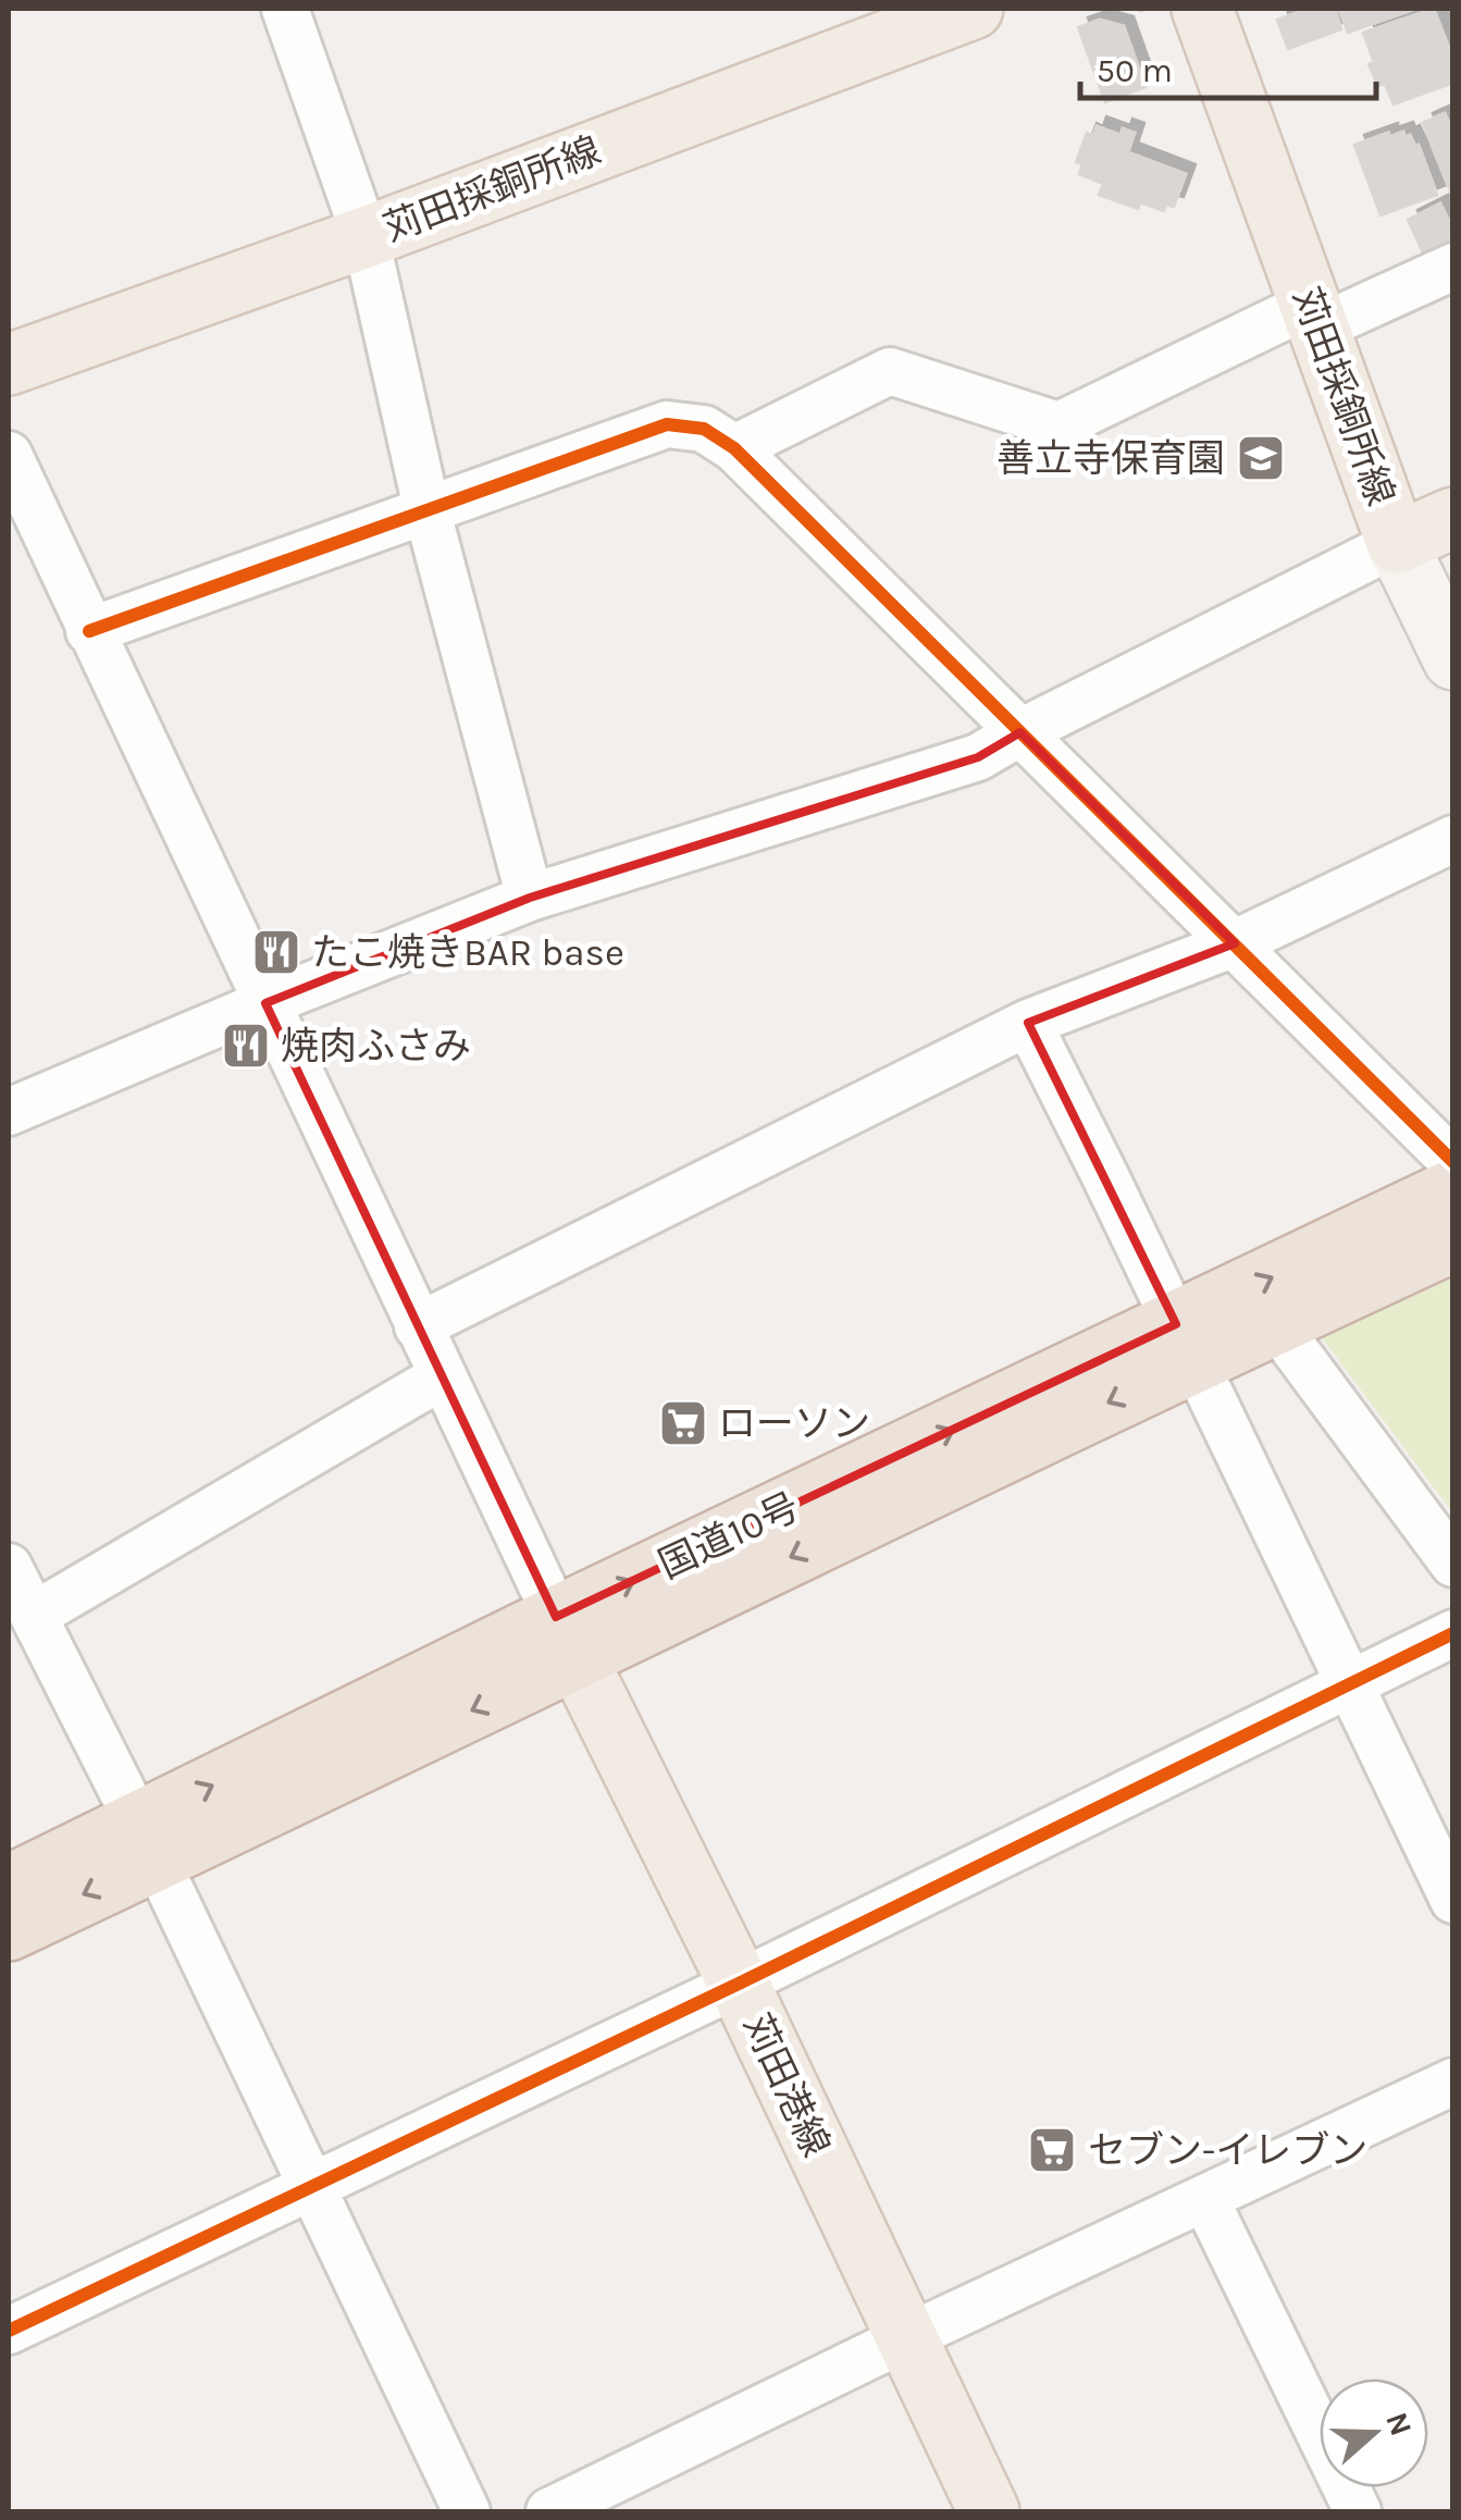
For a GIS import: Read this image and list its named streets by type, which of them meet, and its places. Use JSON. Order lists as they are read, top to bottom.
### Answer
{
  "streets": {
    "highway": ["国道10号"],
    "main road": ["苅田採銅所線", "苅田港線"]
  },
  "crossings": [
    ["国道10号", "苅田港線"]
  ],
  "places": {
    "school or university": ["善立寺保育園"],
    "restaurant": ["たこ焼きBAR base", "焼肉ふさみ"],
    "supermarket": ["ローソン", "セブン-イレブン"]
  },
  "scale_bar": "50 m",
  "north": "right"
}
